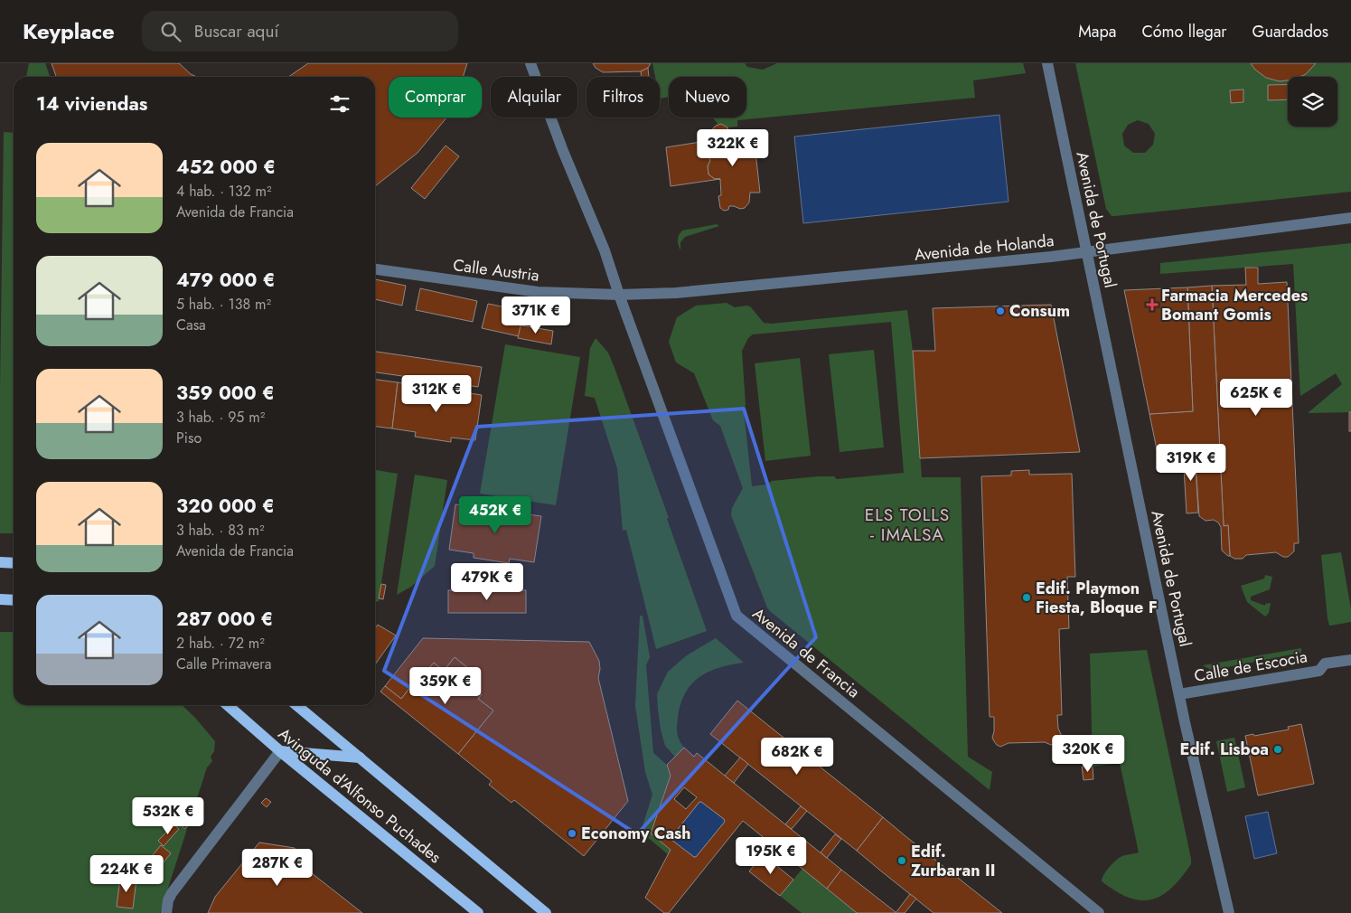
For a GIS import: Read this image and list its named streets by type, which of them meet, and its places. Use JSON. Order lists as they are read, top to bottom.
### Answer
{
  "streets": {
    "main road": ["Avinguda d'Alfonso Puchades"],
    "street": [
      "Avenida de Portugal",
      "Avenida de Holanda",
      "Calle Austria",
      "Avenida de Francia",
      "Calle de Escocia"
    ]
  },
  "crossings": [
    ["Avenida de Portugal", "Avenida de Holanda"],
    ["Avenida de Portugal", "Calle de Escocia"],
    ["Avenida de Holanda", "Calle Austria"],
    ["Avenida de Holanda", "Avenida de Francia"],
    ["Calle Austria", "Avenida de Francia"]
  ],
  "districts": ["ELS TOLLS - IMALSA"],
  "places": {
    "health": ["Farmacia Mercedes Bomant Gomis"],
    "other": [
      "Consum",
      "Edif. Playmon Fiesta, Bloque F",
      "Edif. Lisboa",
      "Economy Cash",
      "Edif. Zurbaran II"
    ]
  },
  "page": {
    "header": "Keyplace",
    "search": "Buscar aquí",
    "nav": ["Mapa", "Cómo llegar", "Guardados"],
    "chip": [
      "Comprar",
      "Alquilar",
      "Filtros",
      "Nuevo"
    ],
    "heading": "14 viviendas",
    "price": [
      "322K €",
      "371K €",
      "312K €",
      "625K €",
      "319K €",
      "452K €",
      "479K €",
      "359K €",
      "320K €",
      "682K €",
      "532K €",
      "195K €",
      "287K €",
      "224K €"
    ],
    "list": [
      {
        "name": "452 000 €",
        "note": "4 hab. · 132 m² · Avenida de Francia"
      },
      {
        "name": "479 000 €",
        "note": "5 hab. · 138 m² · Casa"
      },
      {
        "name": "359 000 €",
        "note": "3 hab. · 95 m² · Piso"
      },
      {
        "name": "320 000 €",
        "note": "3 hab. · 83 m² · Avenida de Francia"
      },
      {
        "name": "287 000 €",
        "note": "2 hab. · 72 m² · Calle Primavera"
      }
    ]
  }
}
